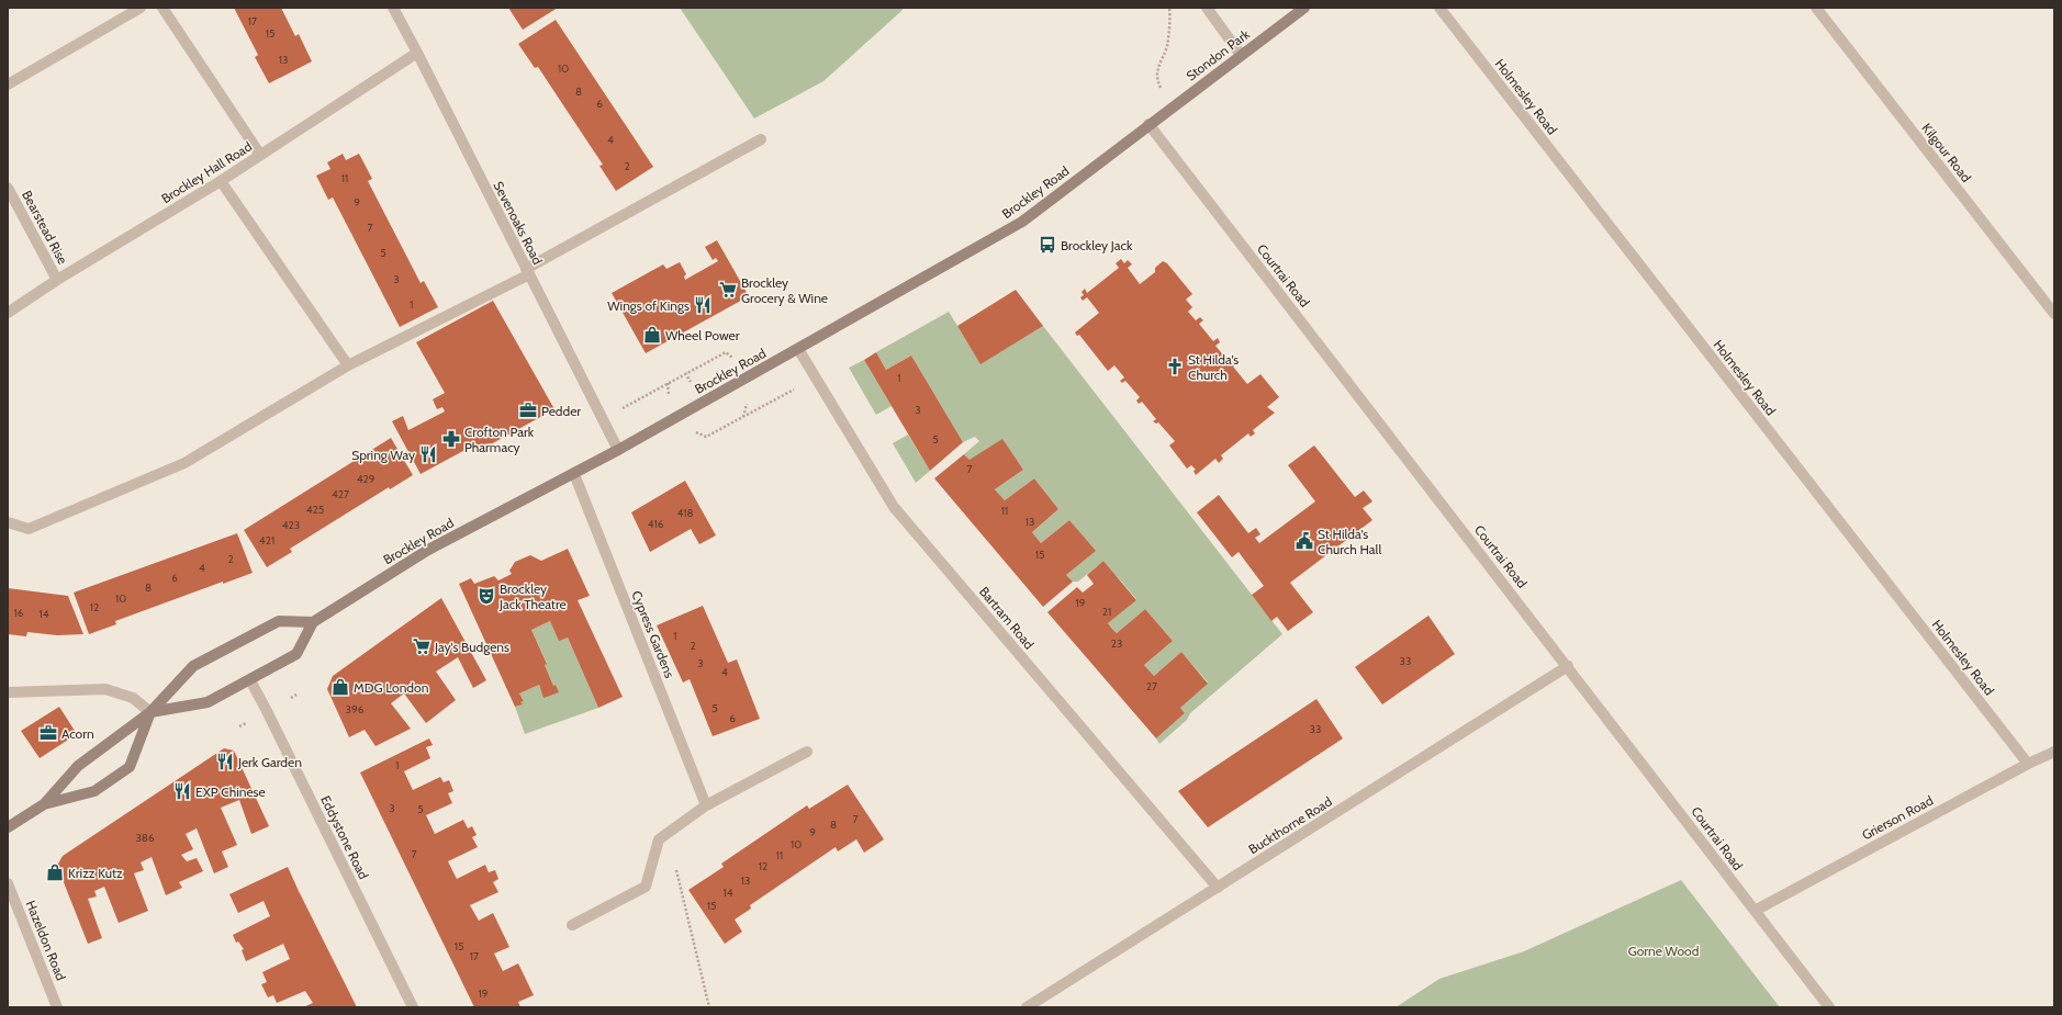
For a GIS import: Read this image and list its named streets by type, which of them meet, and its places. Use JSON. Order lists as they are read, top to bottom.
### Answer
{
  "streets": {
    "main road": ["Stondon Park", "Brockley Road"],
    "street": [
      "Holmesley Road",
      "Kilgour Road",
      "Brockley Hall Road",
      "Sevenoaks Road",
      "Bearstead Rise",
      "Courtrai Road",
      "Bartram Road",
      "Cypress Gardens",
      "Grierson Road",
      "Buckthorne Road",
      "Eddystone Road",
      "Hazeldon Road"
    ]
  },
  "crossings": [
    ["Stondon Park", "Brockley Road"],
    ["Stondon Park", "Courtrai Road"],
    ["Holmesley Road", "Grierson Road"],
    ["Brockley Hall Road", "Sevenoaks Road"],
    ["Brockley Hall Road", "Bearstead Rise"],
    ["Brockley Road", "Sevenoaks Road"],
    ["Brockley Road", "Courtrai Road"],
    ["Brockley Road", "Bartram Road"],
    ["Brockley Road", "Cypress Gardens"],
    ["Courtrai Road", "Grierson Road"],
    ["Courtrai Road", "Buckthorne Road"],
    ["Bartram Road", "Buckthorne Road"]
  ],
  "parks": ["Gorne Wood"],
  "places": {
    "bus stop": ["Brockley Jack"],
    "supermarket": ["Brockley Grocery & Wine", "Jay's Budgens"],
    "restaurant": [
      "Wings of Kings",
      "Spring Way",
      "Jerk Garden",
      "EXP Chinese"
    ],
    "shop": ["Wheel Power", "MDG London", "Krizz Kutz"],
    "church": ["St Hilda's Church"],
    "office": ["Pedder", "Acorn"],
    "pharmacy": ["Crofton Park Pharmacy"],
    "public building": ["St Hilda's Church Hall"],
    "theatre": ["Brockley Jack Theatre"]
  },
  "house_numbers": [
    "17",
    "15",
    "13",
    "10",
    "8",
    "6",
    "4",
    "2",
    "11",
    "9",
    "7",
    "5",
    "3",
    "1",
    "1",
    "3",
    "5",
    "7",
    "429",
    "427",
    "425",
    "11",
    "418",
    "13",
    "416",
    "423",
    "421",
    "15",
    "2",
    "4",
    "6",
    "8",
    "10",
    "19",
    "12",
    "21",
    "16",
    "14",
    "1",
    "23",
    "2",
    "33",
    "3",
    "4",
    "27",
    "5",
    "396",
    "6",
    "33",
    "1",
    "3",
    "5",
    "7",
    "8",
    "9",
    "386",
    "10",
    "7",
    "11",
    "12",
    "13",
    "14",
    "15",
    "15",
    "17",
    "19"
  ]
}
